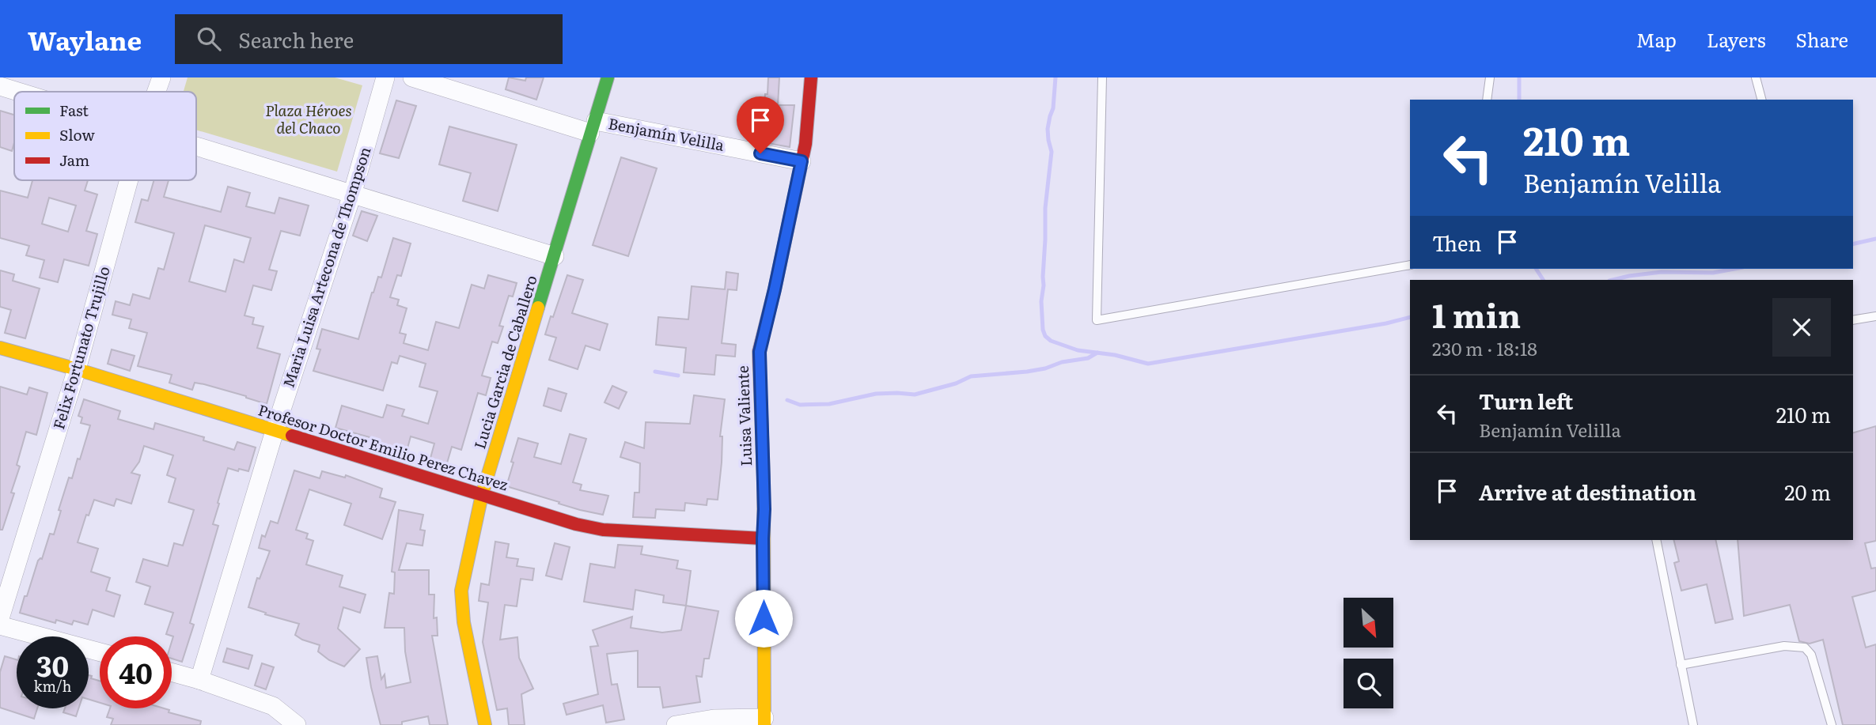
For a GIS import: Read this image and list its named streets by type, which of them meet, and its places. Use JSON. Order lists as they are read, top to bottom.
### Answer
{
  "streets": {
    "street": [
      "Benjamín Velilla",
      "Maria Luisa Artecona de Thompson",
      "Felix Fortunato Trujillo",
      "Lucia Garcia de Caballero",
      "Luisa Valiente",
      "Profesor Doctor Emilio Perez Chavez"
    ]
  },
  "crossings": [
    ["Benjamín Velilla", "Lucia Garcia de Caballero"],
    ["Benjamín Velilla", "Luisa Valiente"],
    ["Maria Luisa Artecona de Thompson", "Profesor Doctor Emilio Perez Chavez"],
    ["Felix Fortunato Trujillo", "Profesor Doctor Emilio Perez Chavez"],
    ["Lucia Garcia de Caballero", "Profesor Doctor Emilio Perez Chavez"],
    ["Luisa Valiente", "Profesor Doctor Emilio Perez Chavez"]
  ],
  "parks": ["Plaza Héroes del Chaco"],
  "legend": ["Fast", "Slow", "Jam"],
  "north": "bottom right",
  "page": {
    "header": "Waylane",
    "search": "Search here",
    "nav": ["Map", "Layers", "Share"],
    "turn": ["210 m", "Benjamín Velilla"],
    "then": "Then",
    "heading": ["1 min", "230 m · 18:18"],
    "list": [
      {
        "name": "Turn left",
        "note": "Benjamín Velilla",
        "value": "210 m"
      },
      {
        "name": "Arrive at destination",
        "value": "20 m"
      }
    ],
    "speed": "30 km/h",
    "limit": "40"
  }
}
